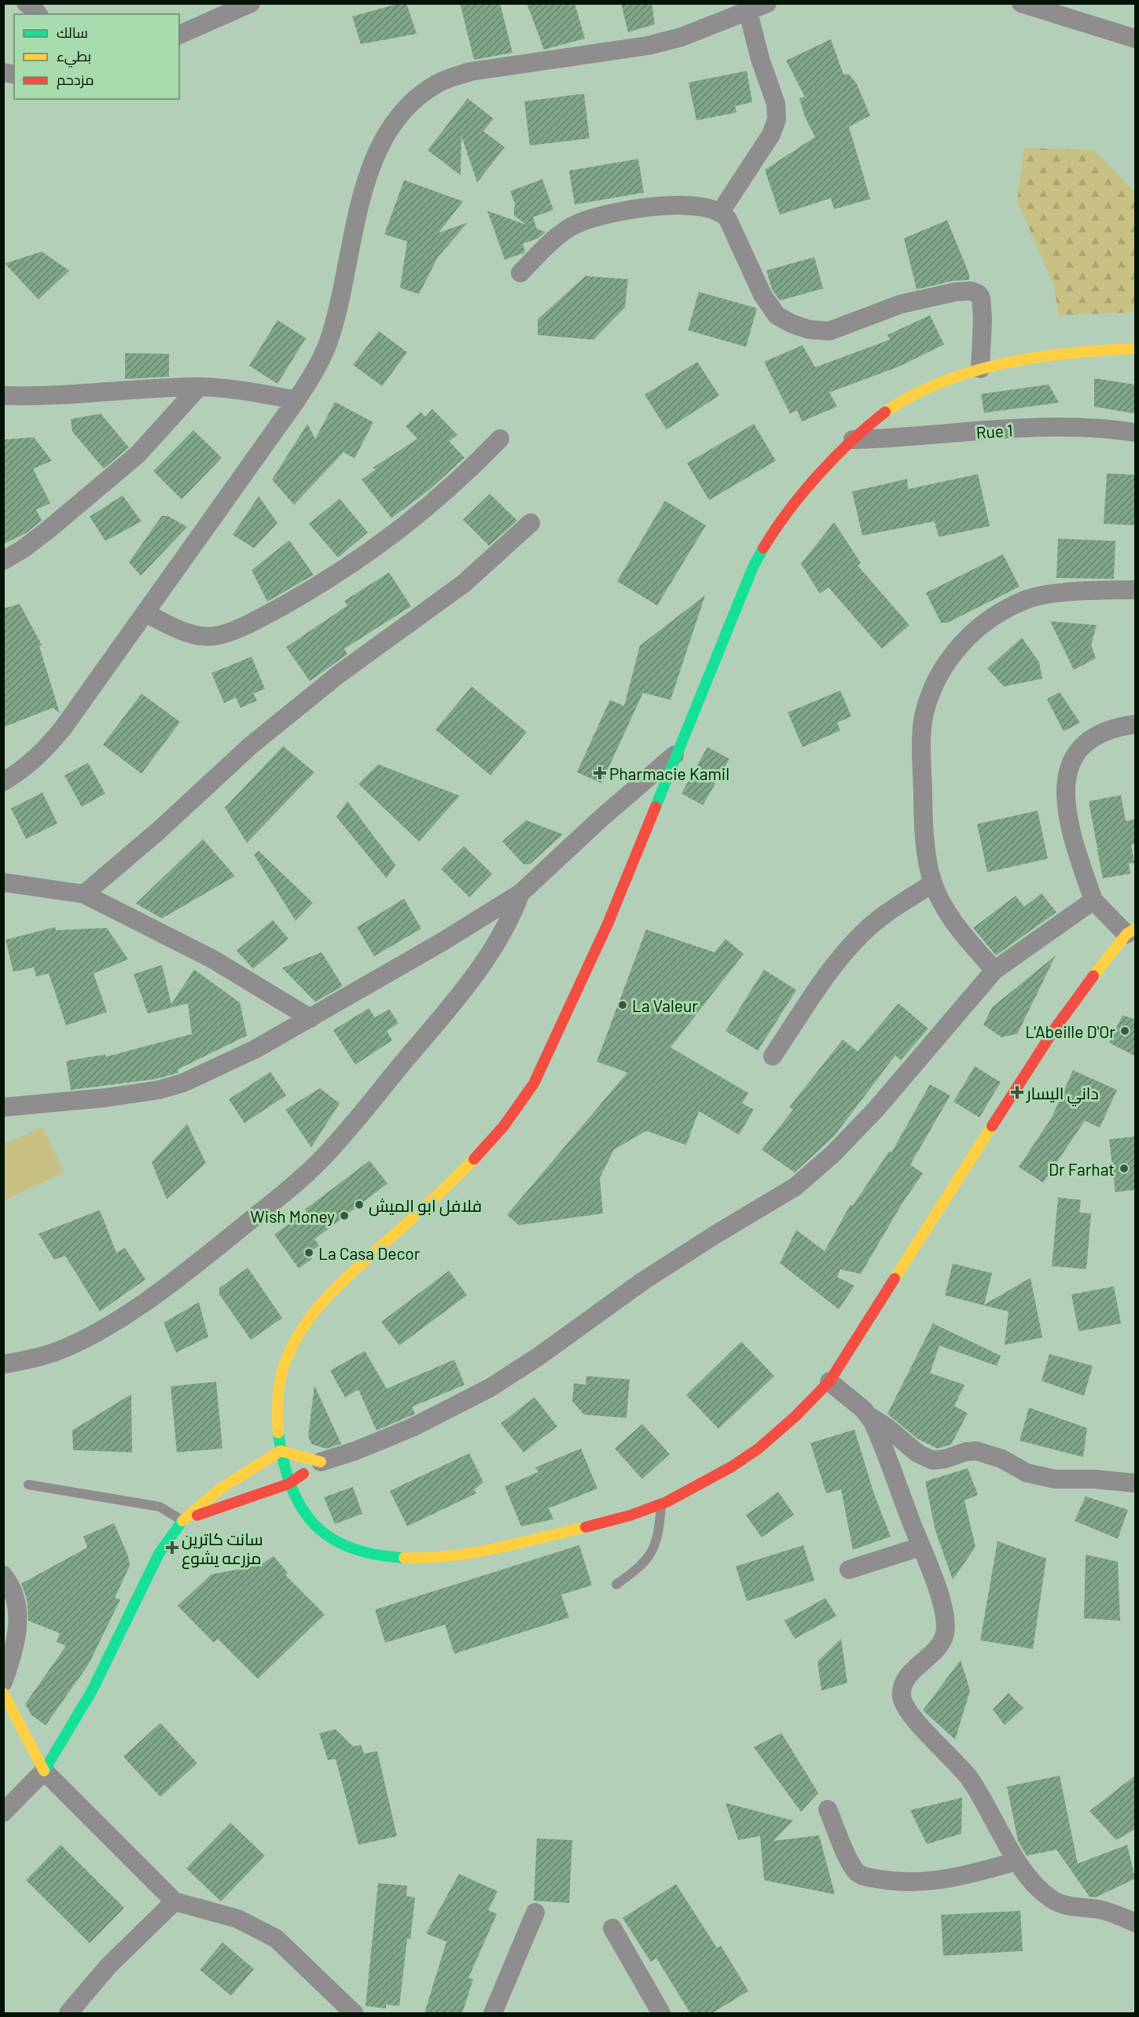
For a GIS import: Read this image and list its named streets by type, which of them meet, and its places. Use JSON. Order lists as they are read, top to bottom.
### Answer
{
  "streets": {
    "street": ["Rue 1"]
  },
  "places": {
    "health": ["Pharmacie Kamil", "داني اليسار", "سانت كاترين مزرعه يشوع"],
    "other": [
      "La Valeur",
      "L'Abeille D'Or",
      "Dr Farhat",
      "فلافل ابو الميش",
      "Wish Money",
      "La Casa Decor"
    ]
  },
  "legend": ["سالك", "بطيء", "مزدحم"]
}
